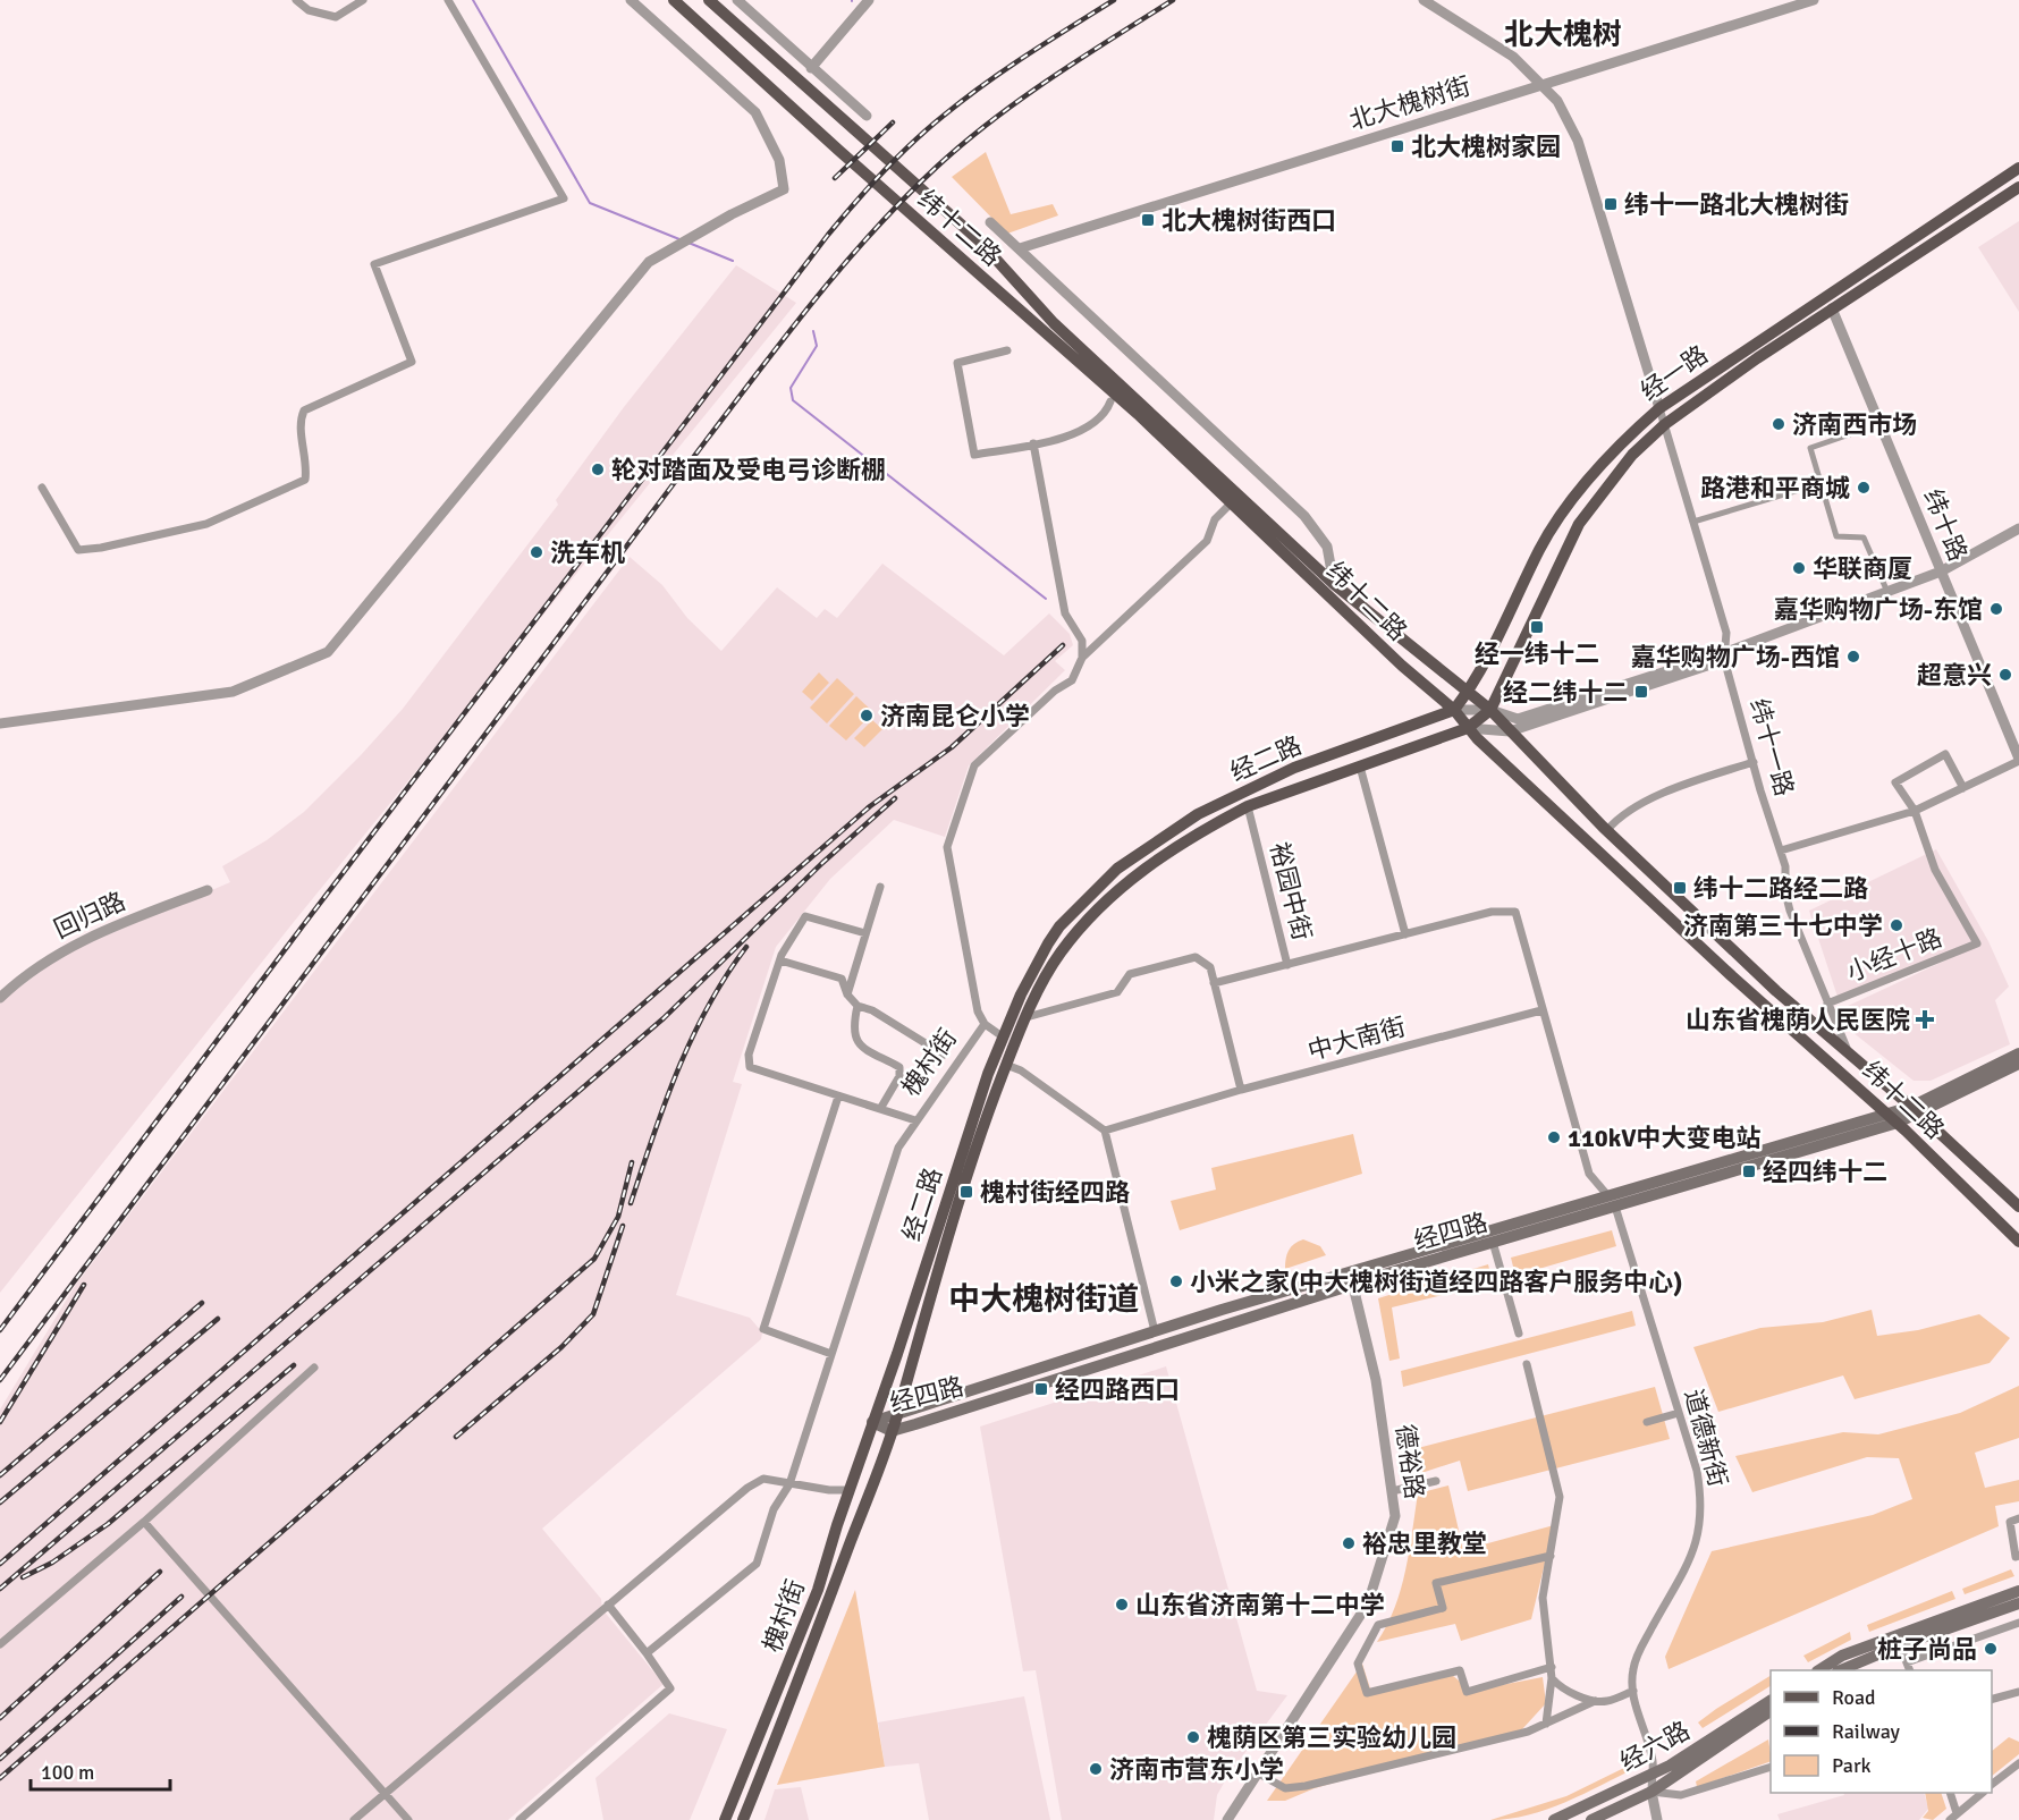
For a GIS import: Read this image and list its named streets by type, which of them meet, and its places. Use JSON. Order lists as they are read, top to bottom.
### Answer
{
  "streets": {
    "main road": [
      "纬十二路",
      "经一路",
      "经二路",
      "槐村街",
      "经四路",
      "经六路"
    ],
    "street": [
      "北大槐树街",
      "纬十路",
      "纬十一路",
      "裕园中街",
      "回归路",
      "小经十路",
      "中大南街",
      "道德新街",
      "德裕路"
    ]
  },
  "crossings": [
    ["纬十二路", "经一路"],
    ["纬十二路", "纬十一路"],
    ["纬十二路", "经二路"],
    ["纬十二路", "经四路"],
    ["经一路", "纬十路"],
    ["经一路", "纬十一路"],
    ["经一路", "经二路"],
    ["纬十路", "经二路"],
    ["纬十一路", "经二路"],
    ["纬十一路", "小经十路"],
    ["经二路", "裕园中街"],
    ["经二路", "槐村街"],
    ["经二路", "经四路"],
    ["槐村街", "经四路"],
    ["经四路", "道德新街"],
    ["经四路", "德裕路"],
    ["道德新街", "经六路"]
  ],
  "districts": ["北大槐树", "中大槐树街道"],
  "places": {
    "transit": [
      "北大槐树家园",
      "纬十一路北大槐树街",
      "北大槐树街西口",
      "经一纬十二",
      "经二纬十二",
      "纬十二路经二路",
      "经四纬十二",
      "槐村街经四路",
      "经四路西口"
    ],
    "other": [
      "济南西市场",
      "轮对踏面及受电弓诊断棚",
      "路港和平商城",
      "洗车机",
      "华联商厦",
      "嘉华购物广场-东馆",
      "嘉华购物广场-西馆",
      "超意兴",
      "济南昆仑小学",
      "济南第三十七中学",
      "110kV中大变电站",
      "小米之家(中大槐树街道经四路客户服务中心)",
      "裕忠里教堂",
      "山东省济南第十二中学",
      "桩子尚品",
      "槐荫区第三实验幼儿园",
      "济南市营东小学"
    ],
    "health": ["山东省槐荫人民医院"]
  },
  "legend": ["Road", "Railway", "Park"],
  "scale_bar": "100 m"
}
